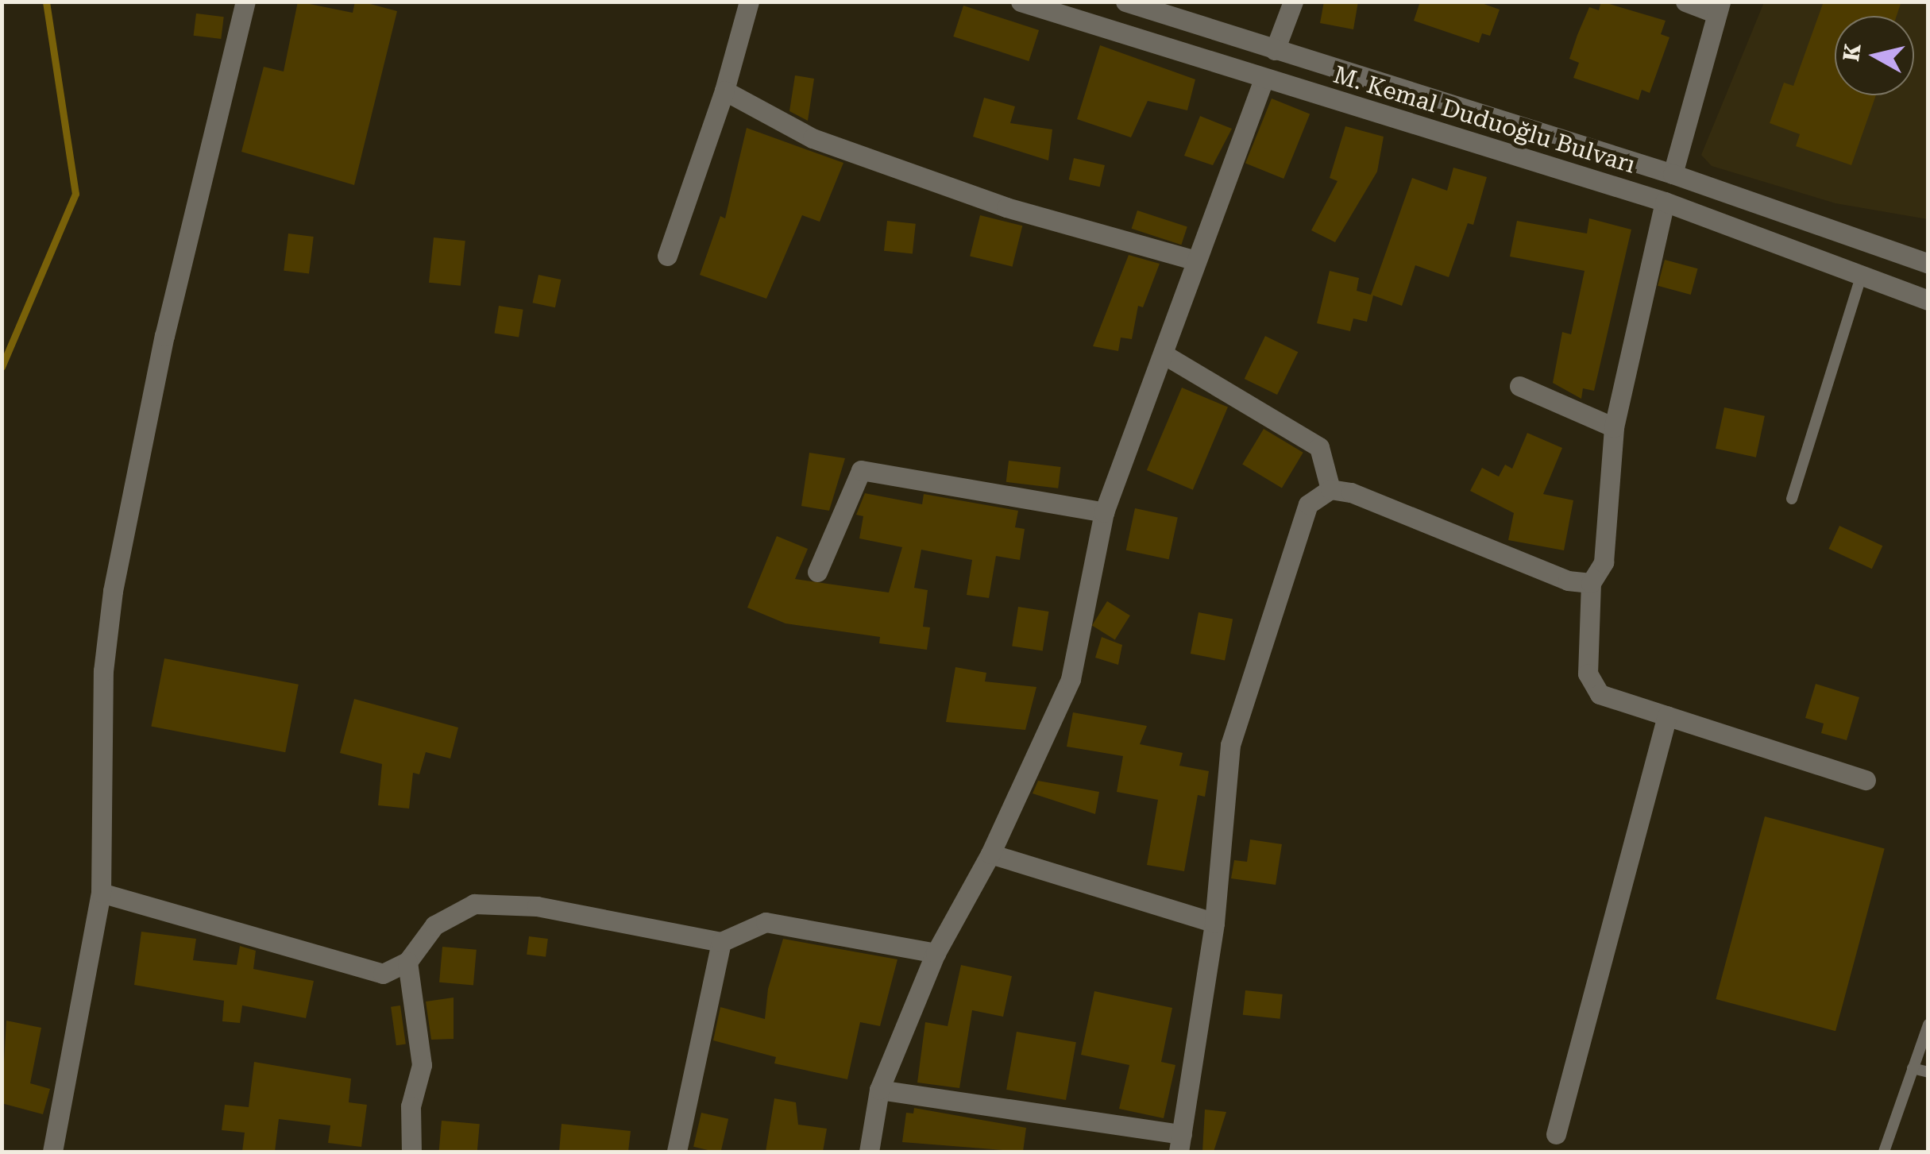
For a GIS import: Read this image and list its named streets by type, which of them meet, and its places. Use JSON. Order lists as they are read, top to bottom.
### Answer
{
  "streets": {
    "street": ["M. Kemal Duduoğlu Bulvarı"]
  },
  "north": "left"
}
